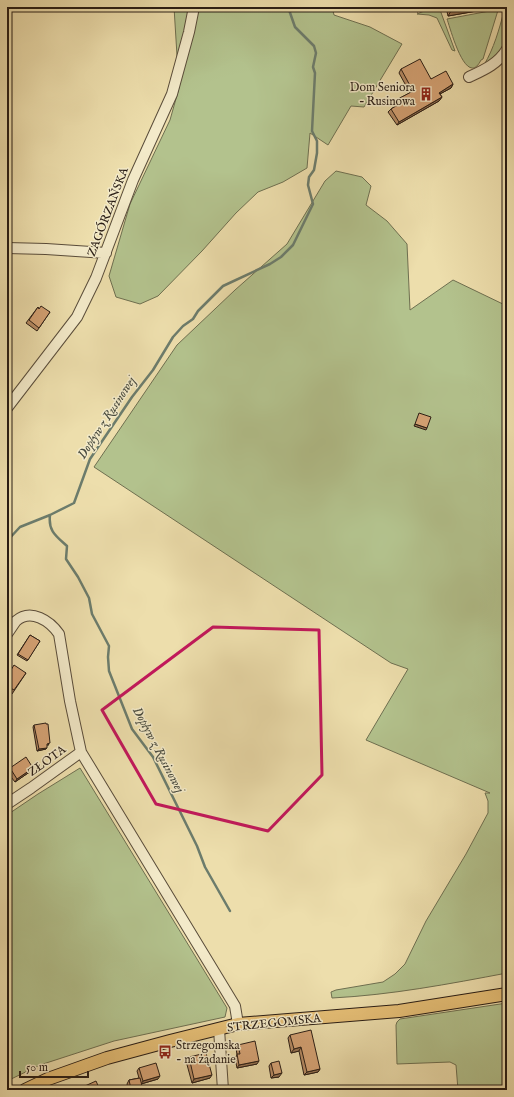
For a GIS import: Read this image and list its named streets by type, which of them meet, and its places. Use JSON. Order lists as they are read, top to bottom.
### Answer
{
  "streets": {
    "main road": ["STRZEGOMSKA"],
    "street": ["ZAGÓRZAŃSKA", "ZŁOTA"]
  },
  "water": ["Dopływ z Rusinowej"],
  "places": {
    "building": ["Dom Seniora – Rusinowa"],
    "bus stop": ["Strzegomska - na żądanie"]
  },
  "scale_bar": "50 m"
}
